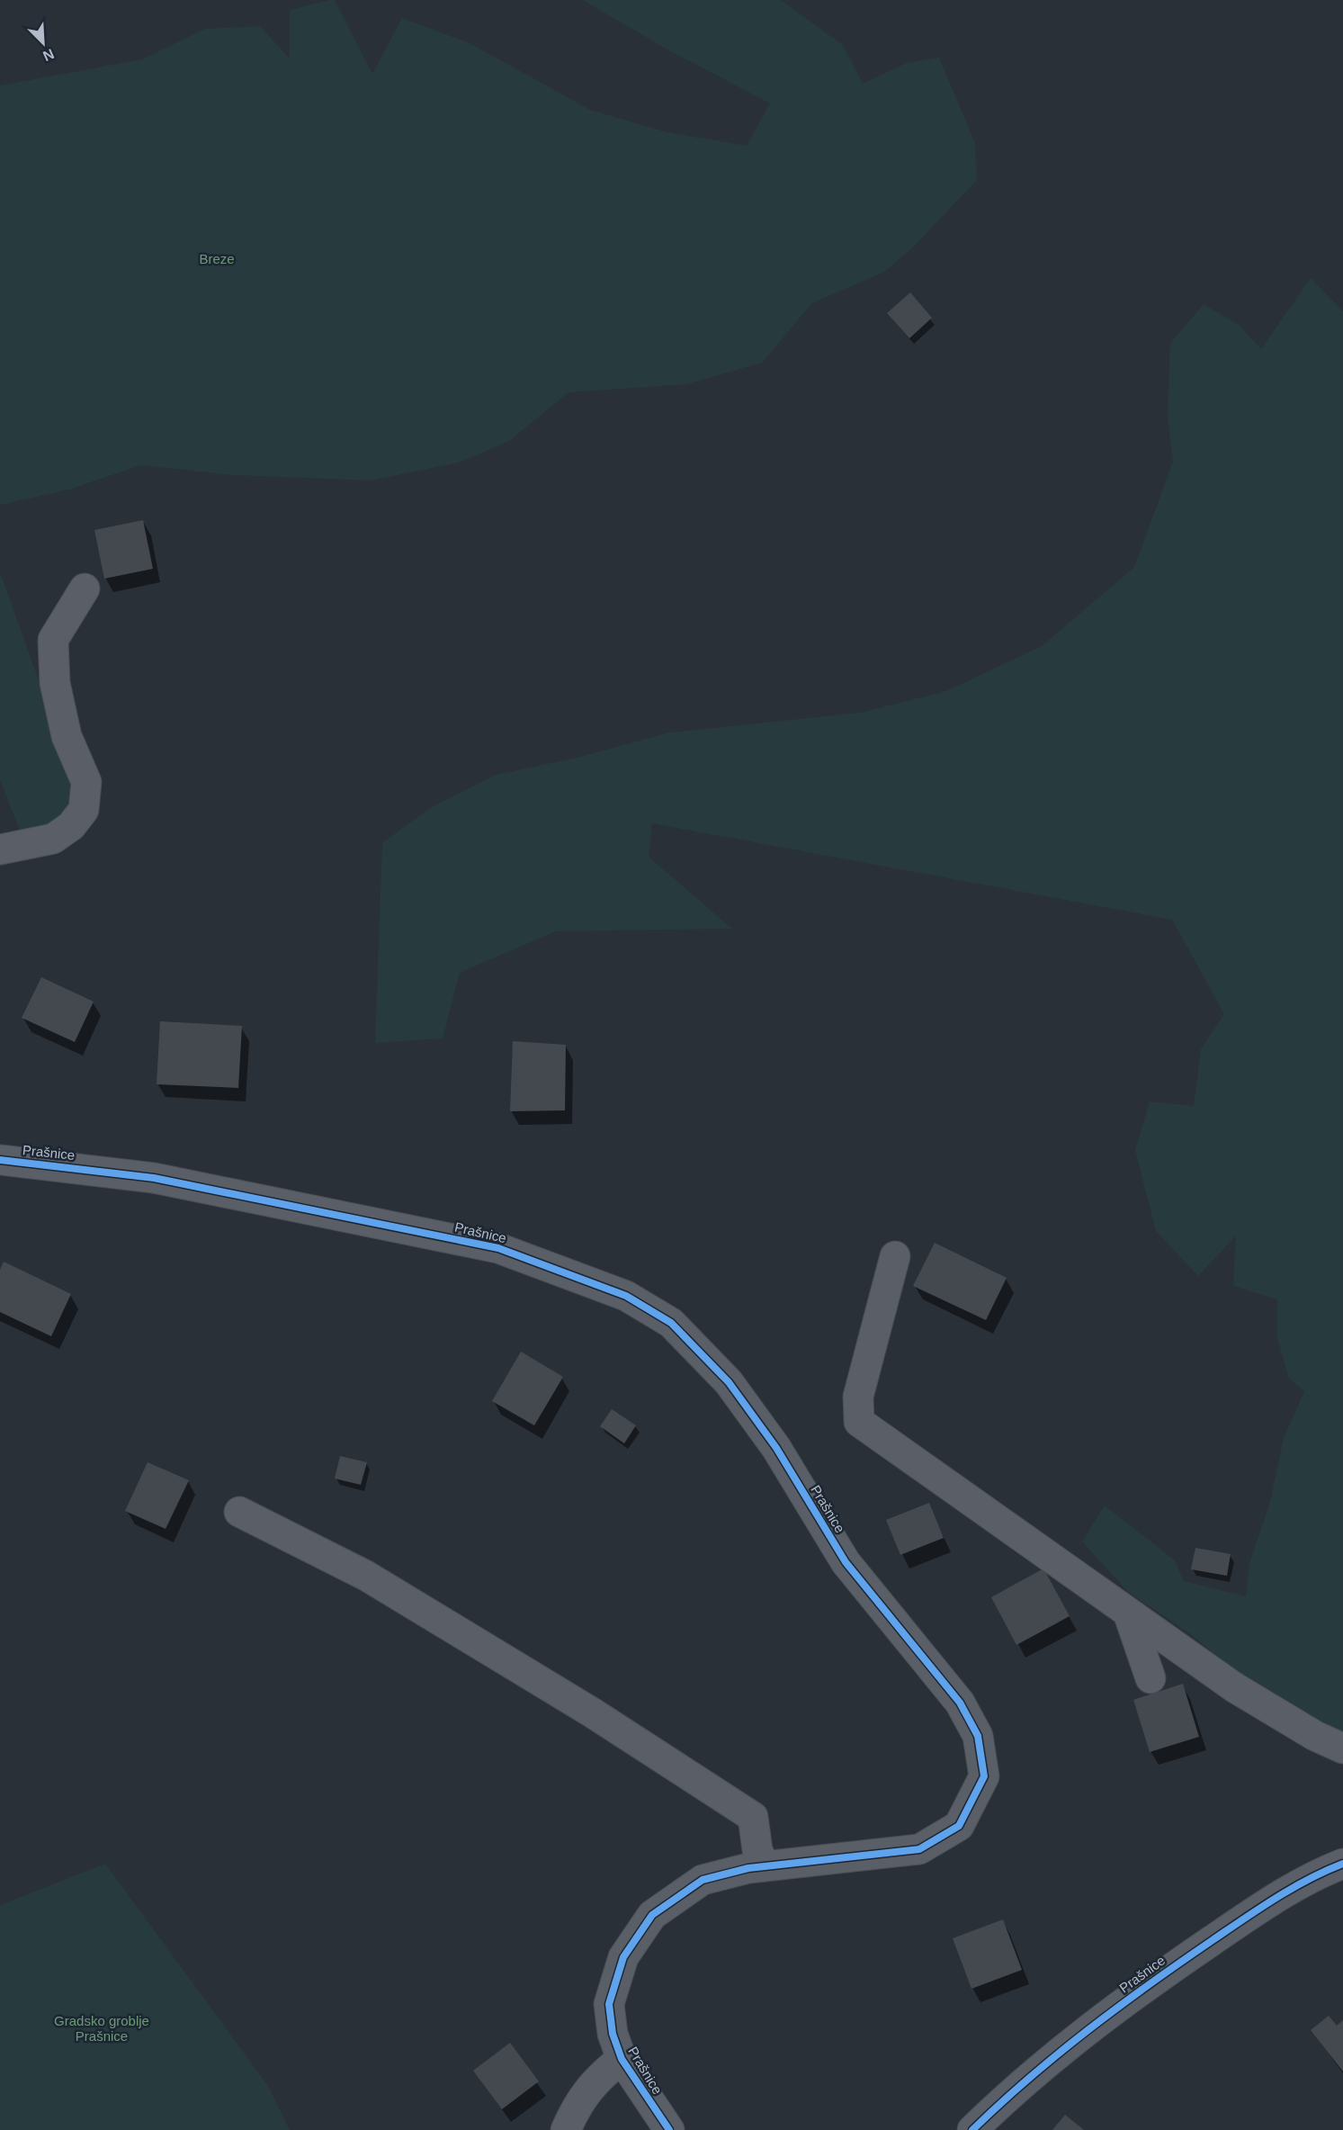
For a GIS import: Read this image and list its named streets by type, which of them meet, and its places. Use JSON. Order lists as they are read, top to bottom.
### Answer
{
  "streets": {
    "street": ["Prašnice"]
  },
  "parks": ["Breze", "Gradsko groblje Prašnice"],
  "north": "bottom right"
}
